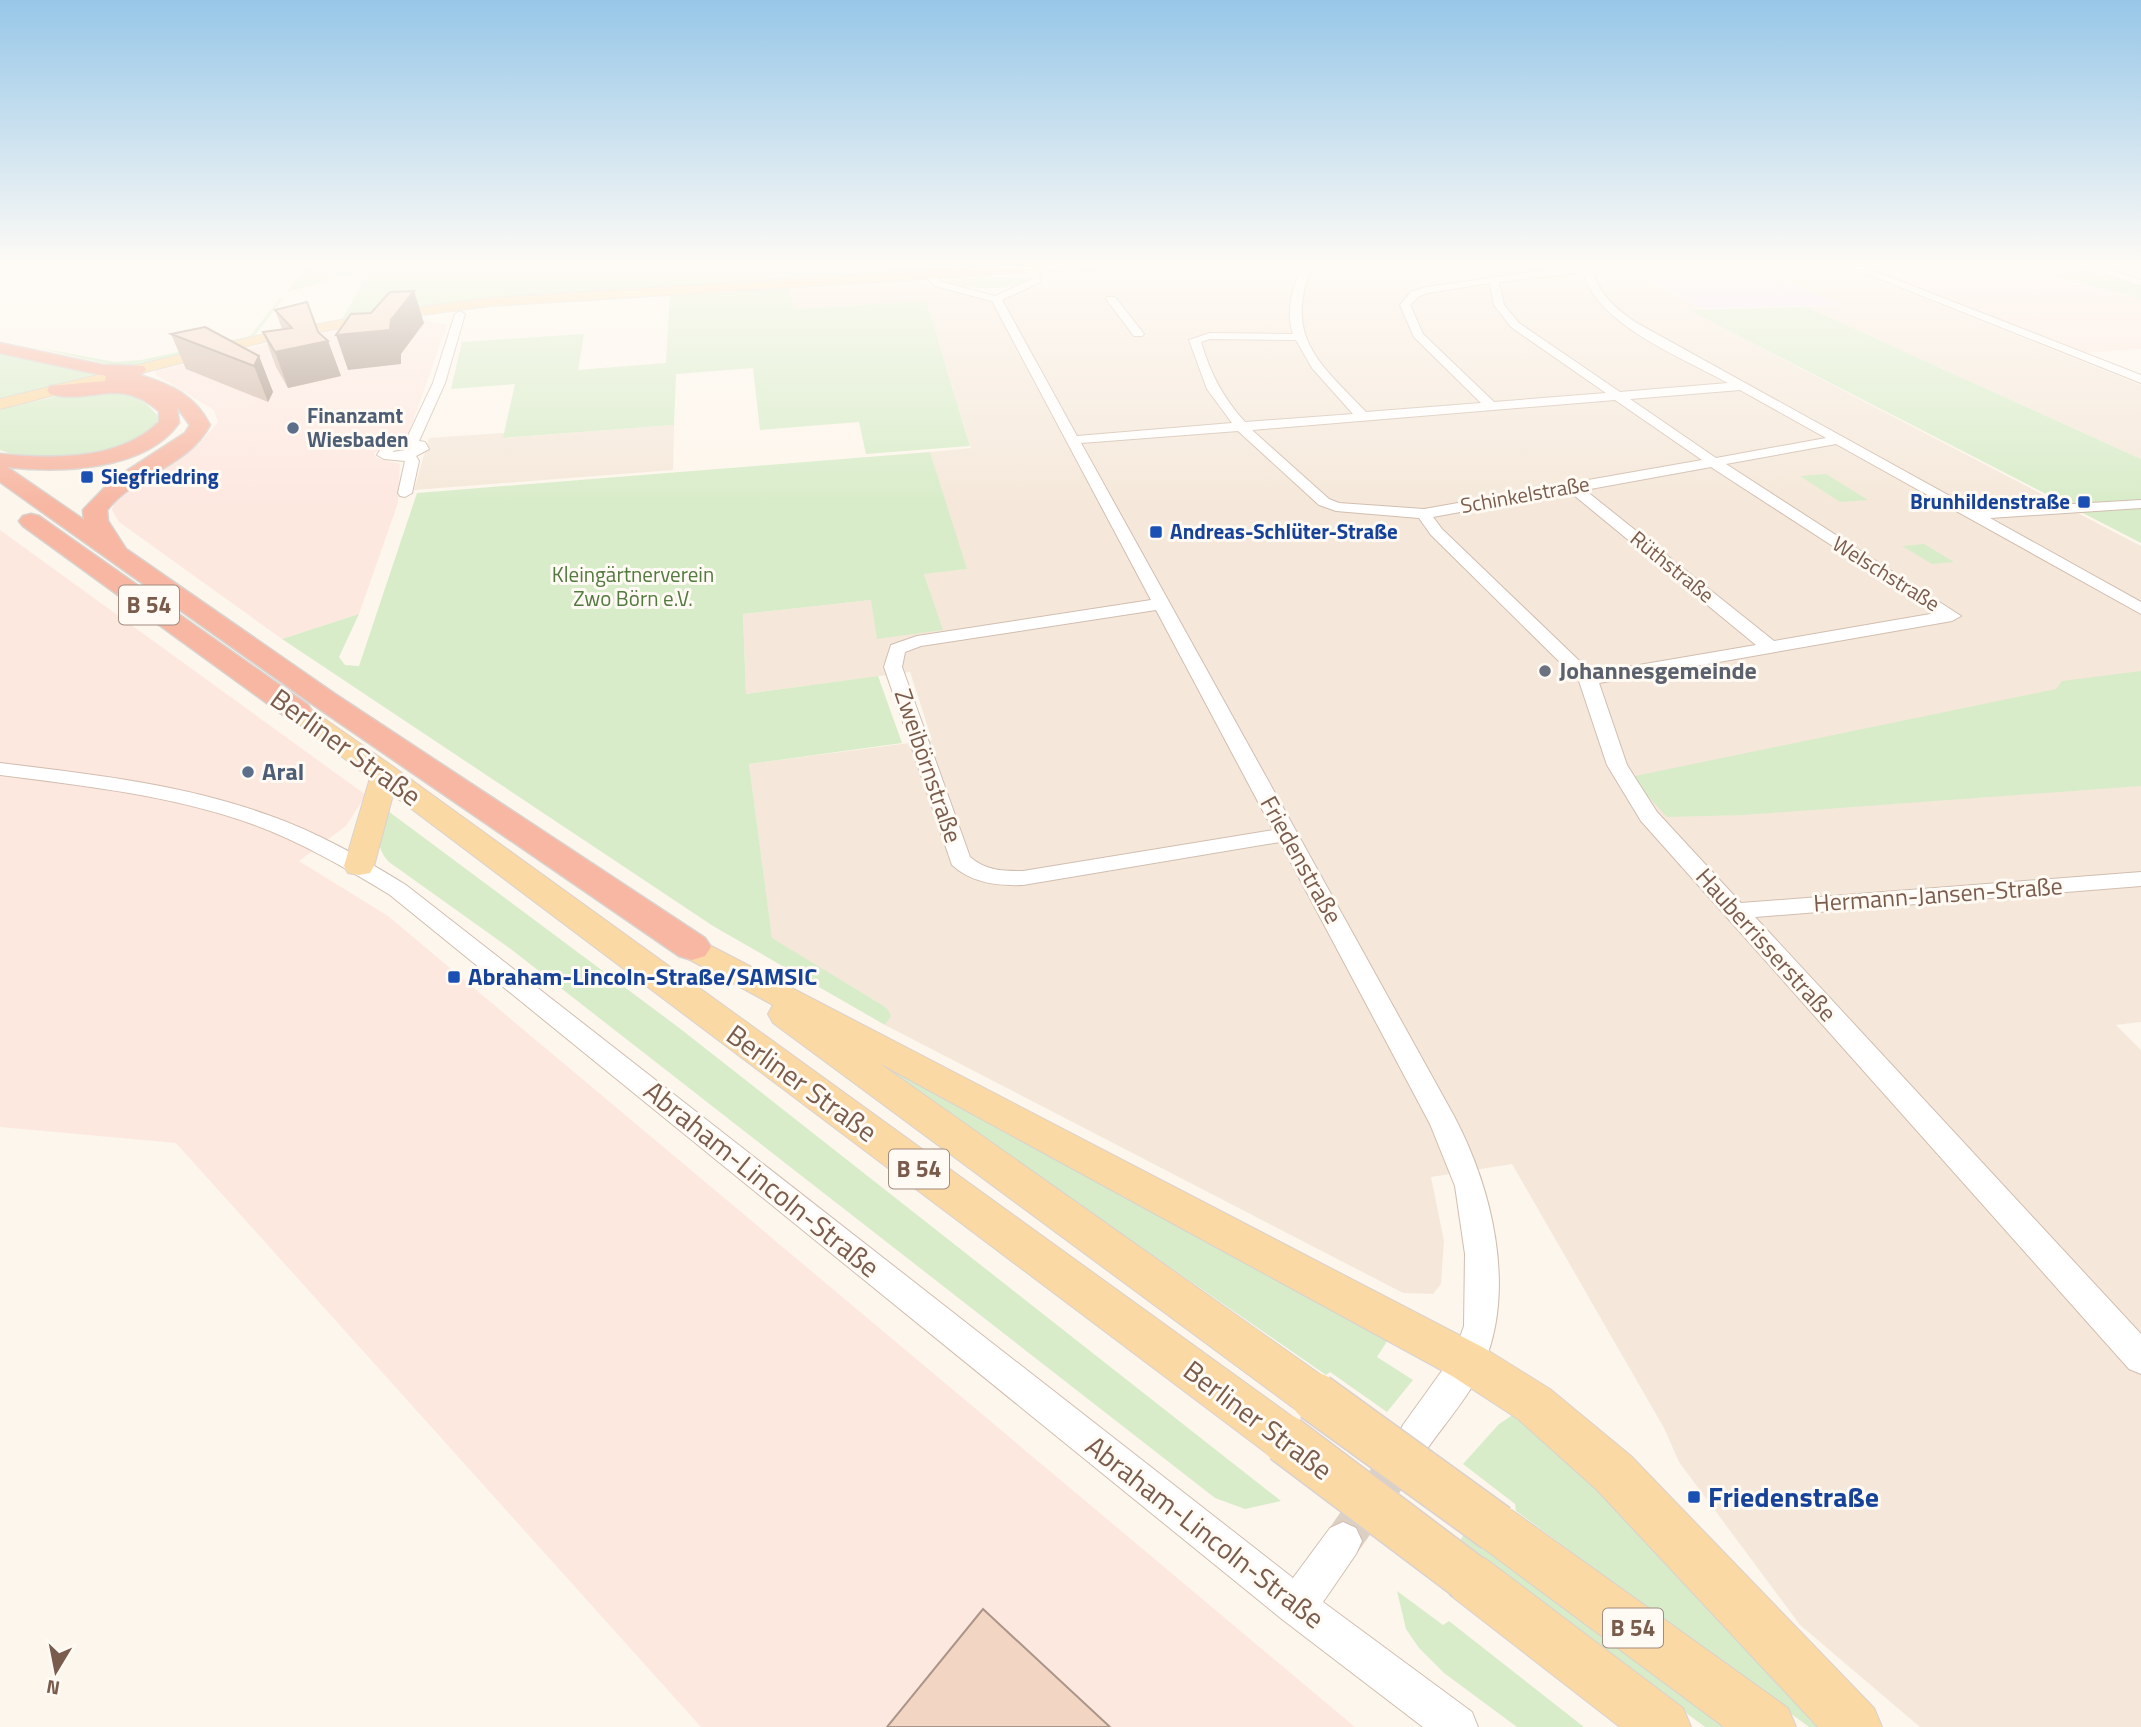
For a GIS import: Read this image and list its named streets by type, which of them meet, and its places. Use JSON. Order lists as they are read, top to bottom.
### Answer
{
  "streets": {
    "highway": ["B 54", "Berliner Straße"],
    "street": [
      "Schinkelstraße",
      "Rüthstraße",
      "Welschstraße",
      "Zweibörnstraße",
      "Friedenstraße",
      "Hermann-Jansen-Straße",
      "Hauberrisserstraße",
      "Abraham-Lincoln-Straße"
    ]
  },
  "crossings": [
    ["Schinkelstraße", "Rüthstraße"],
    ["Schinkelstraße", "Welschstraße"],
    ["Schinkelstraße", "Hauberrisserstraße"],
    ["Rüthstraße", "Welschstraße"],
    ["Welschstraße", "Hauberrisserstraße"],
    ["B 54", "Berliner Straße"],
    ["Zweibörnstraße", "Friedenstraße"],
    ["Hermann-Jansen-Straße", "Hauberrisserstraße"]
  ],
  "parks": ["Kleingärtnerverein Zwo Börn e.V."],
  "places": {
    "other": ["Finanzamt Wiesbaden", "Johannesgemeinde", "Aral"],
    "transit": [
      "Siegfriedring",
      "Brunhildenstraße",
      "Andreas-Schlüter-Straße",
      "Abraham-Lincoln-Straße/SAMSIC",
      "Friedenstraße"
    ]
  },
  "north": "bottom"
}
